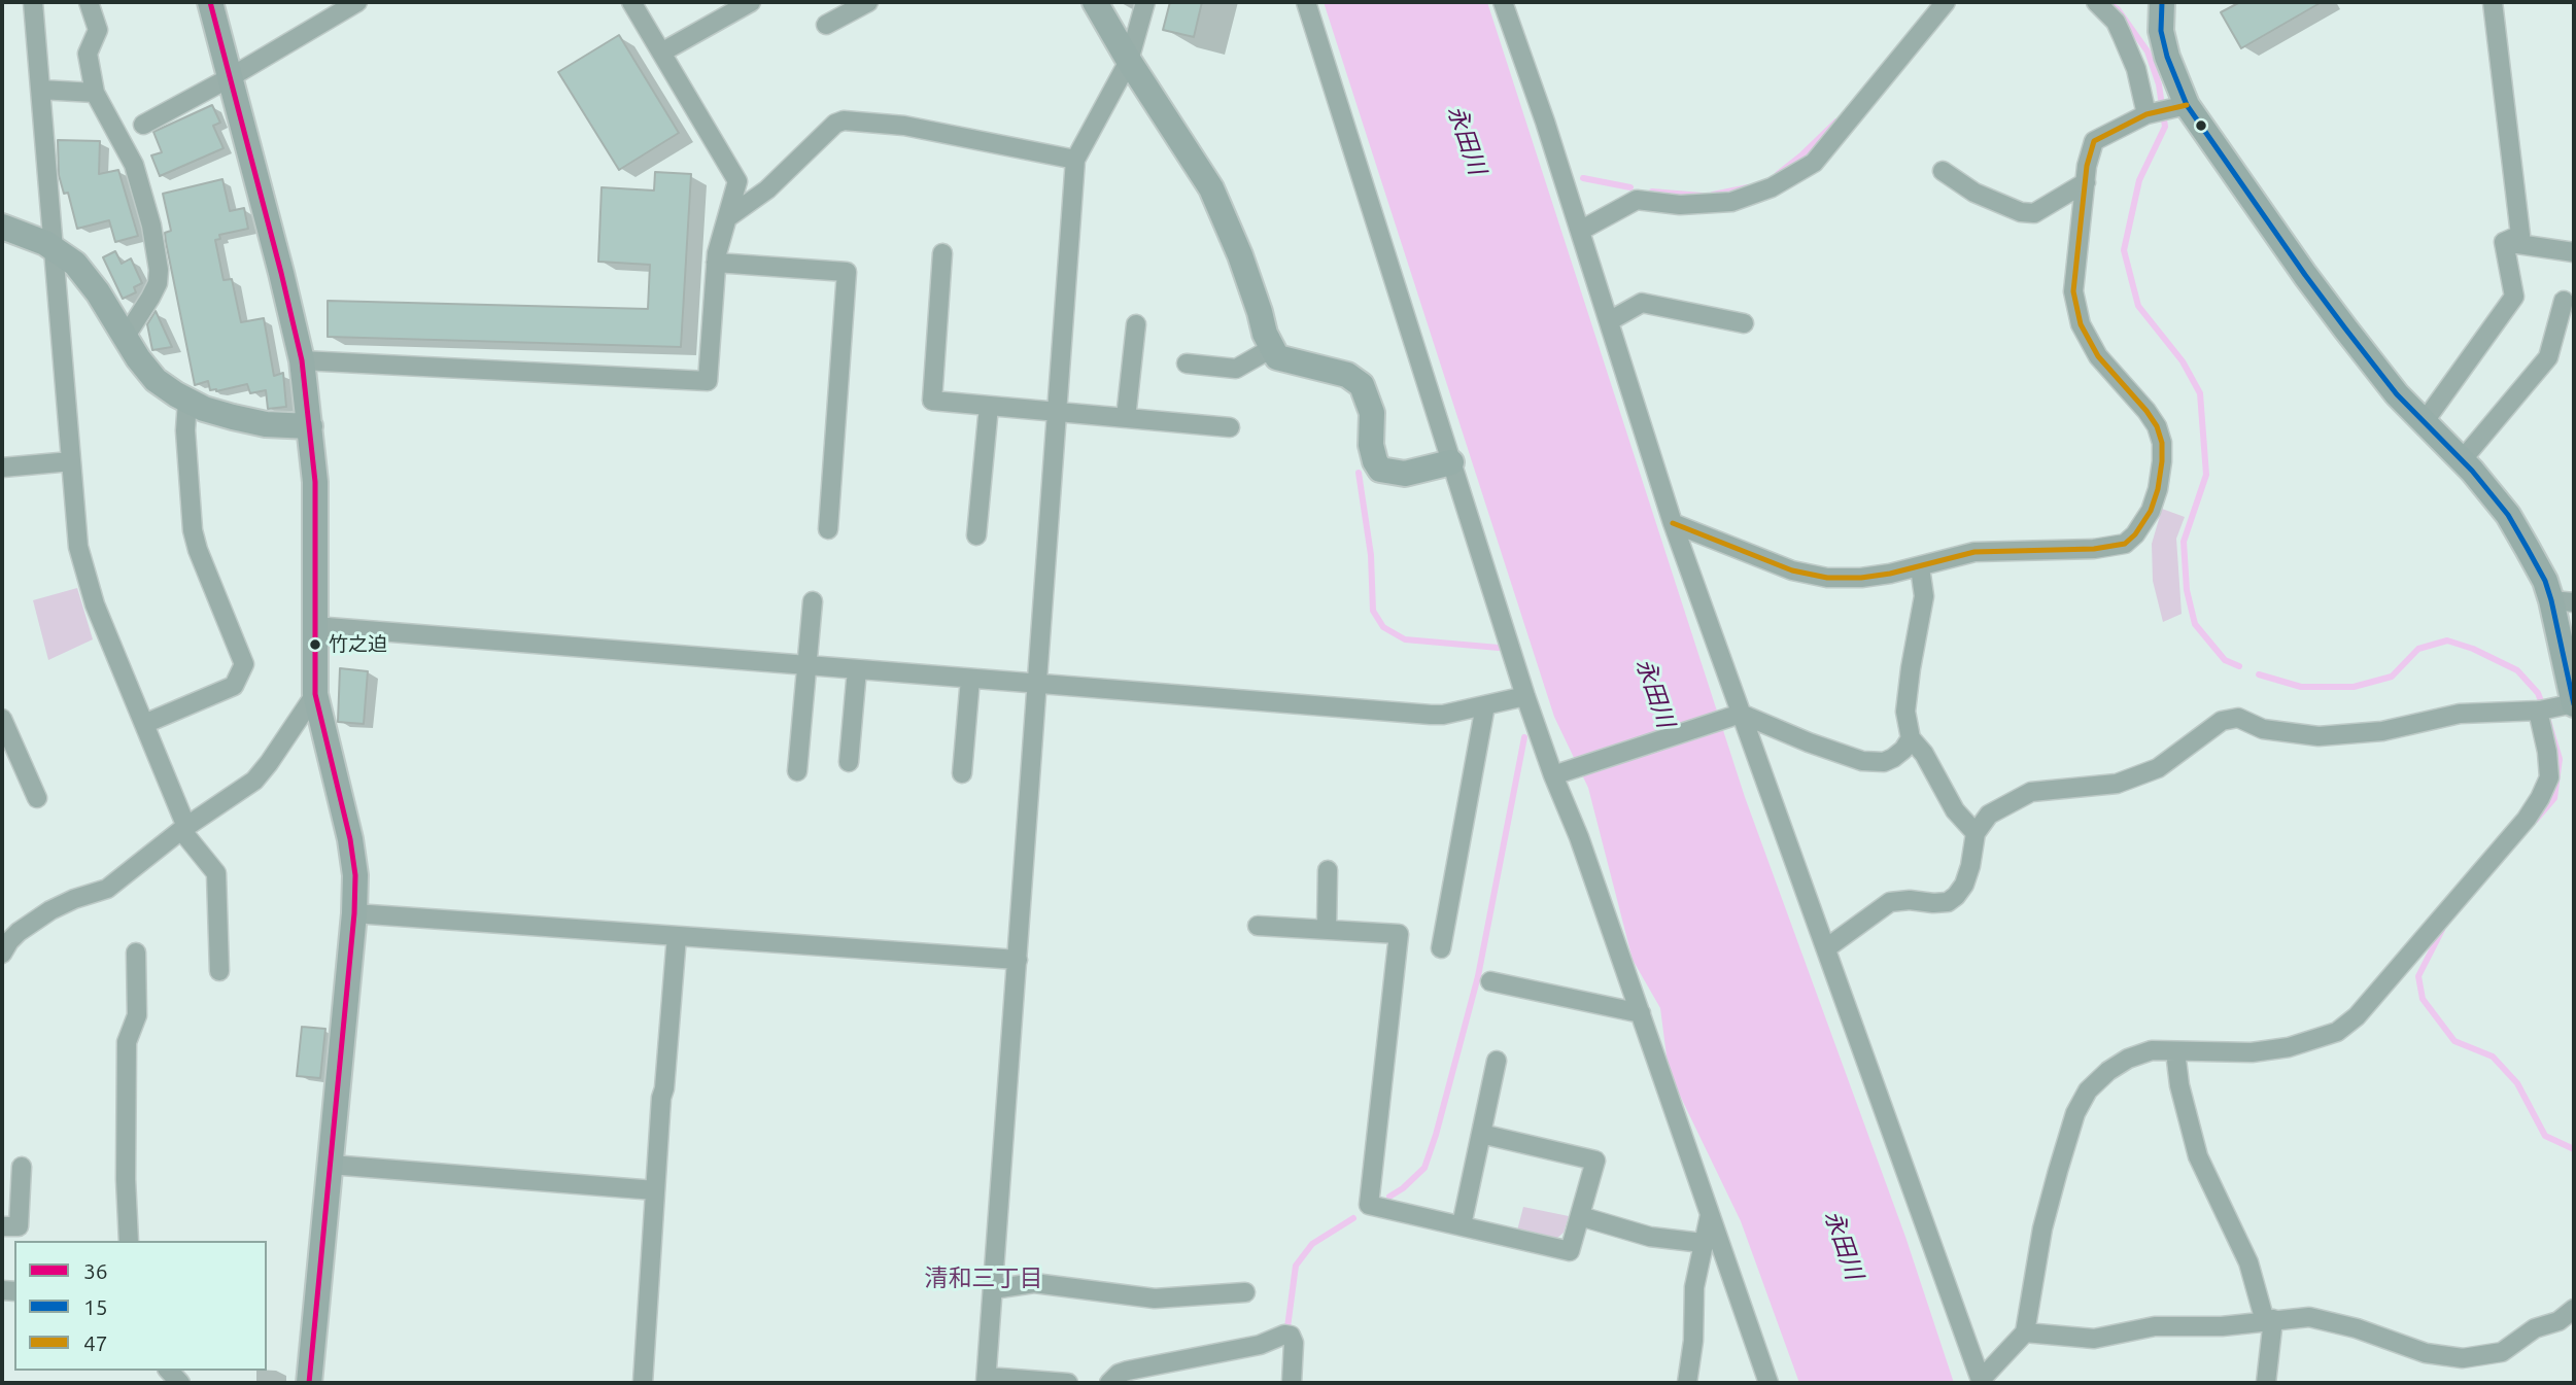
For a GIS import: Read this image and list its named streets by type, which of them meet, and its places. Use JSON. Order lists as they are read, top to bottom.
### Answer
{
  "districts": ["清和三丁目"],
  "water": ["永田川"],
  "places": ["竹之迫"],
  "lines": ["transit line 36", "transit line 15", "transit line 47"],
  "legend": ["36", "15", "47"]
}
